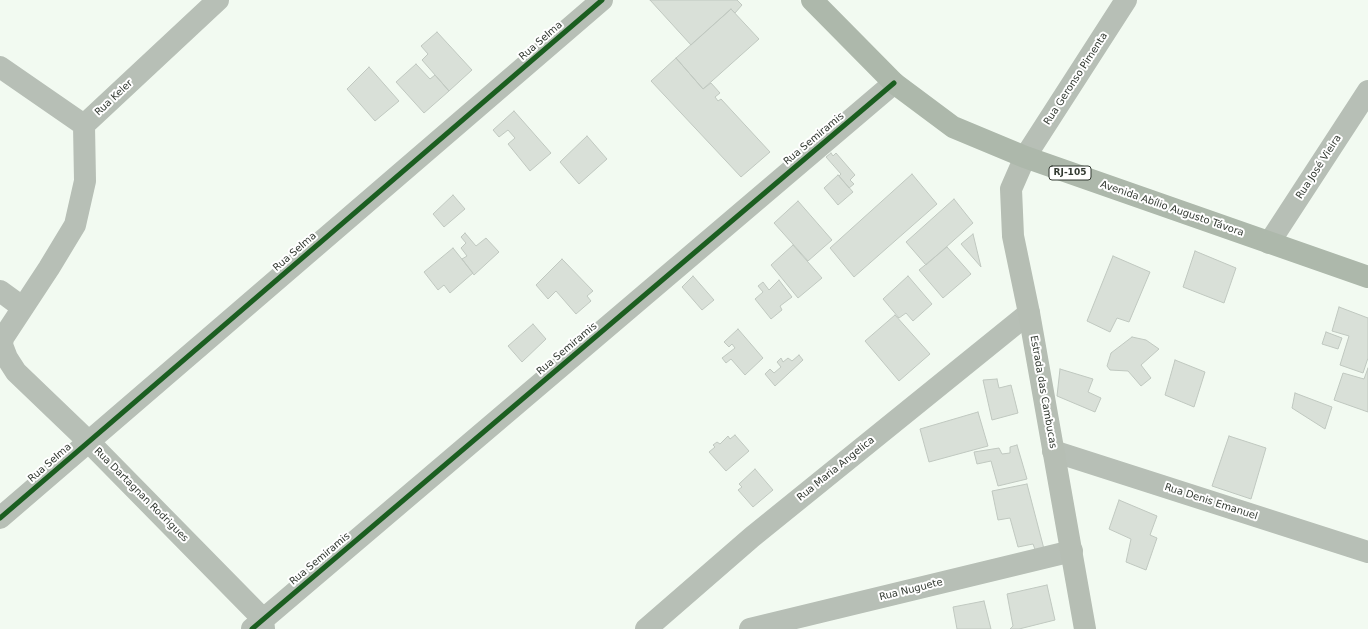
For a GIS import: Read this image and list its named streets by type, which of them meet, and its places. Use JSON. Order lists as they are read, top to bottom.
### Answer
{
  "streets": {
    "main road": ["RJ-105", "Avenida Abílio Augusto Távora"],
    "street": [
      "Rua Selma",
      "Rua Geronso Pimenta",
      "Rua Keler",
      "Rua Semiramis",
      "Rua José Vieira",
      "Estrada das Cambucas",
      "Rua Maria Angelica",
      "Rua Dartagnan Rodrigues",
      "Rua Denis Emanuel",
      "Rua Nuguete"
    ]
  },
  "crossings": [
    ["Rua Selma", "Rua Dartagnan Rodrigues"],
    ["Rua Geronso Pimenta", "Avenida Abílio Augusto Távora"],
    ["Rua Geronso Pimenta", "Estrada das Cambucas"],
    ["Rua Keler", "Rua Dartagnan Rodrigues"],
    ["Rua Semiramis", "Avenida Abílio Augusto Távora"],
    ["Rua Semiramis", "Rua Dartagnan Rodrigues"],
    ["Rua José Vieira", "Avenida Abílio Augusto Távora"],
    ["Avenida Abílio Augusto Távora", "Estrada das Cambucas"],
    ["Estrada das Cambucas", "Rua Maria Angelica"],
    ["Estrada das Cambucas", "Rua Denis Emanuel"],
    ["Estrada das Cambucas", "Rua Nuguete"]
  ]
}
